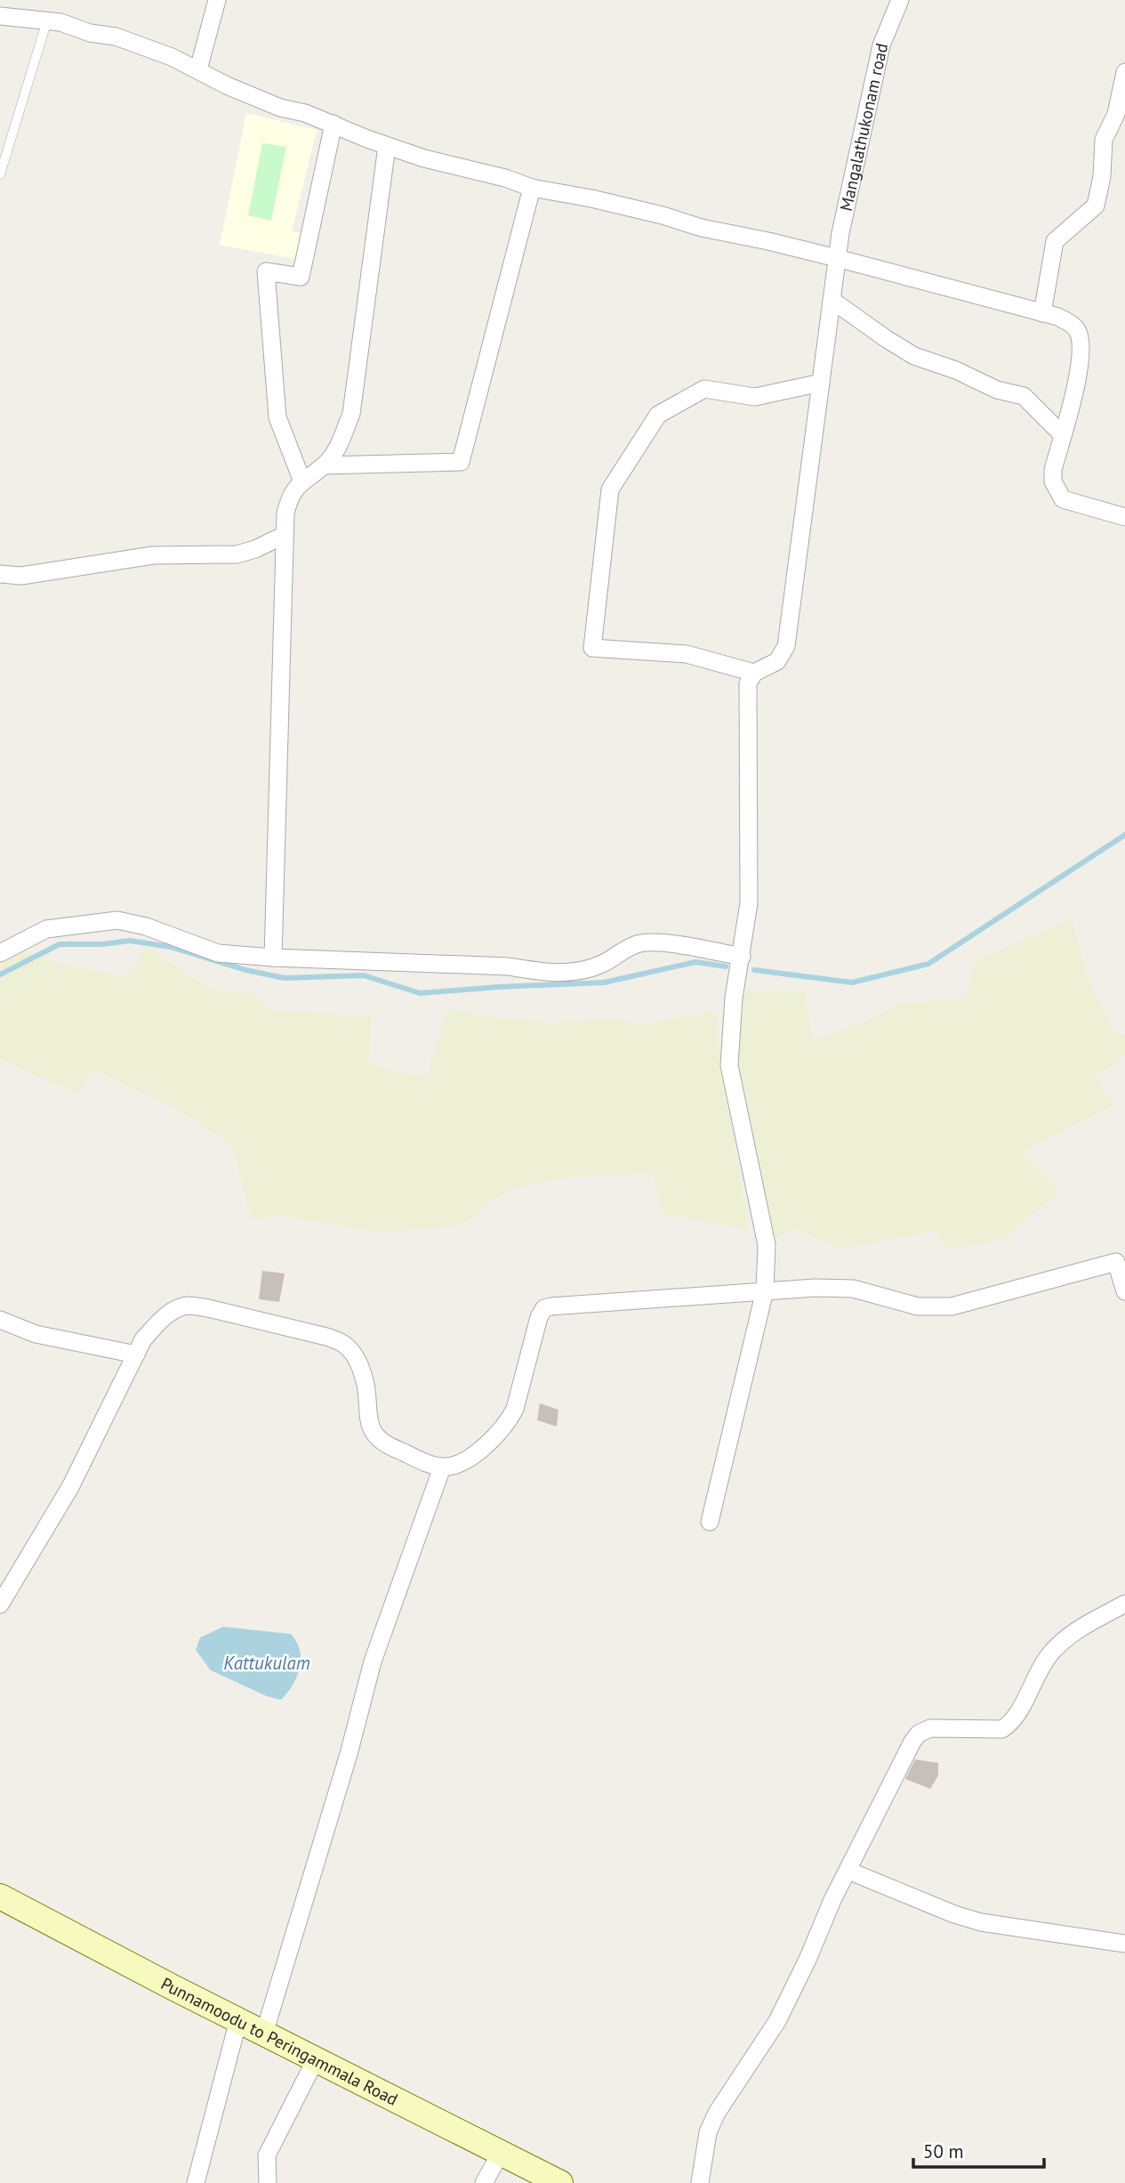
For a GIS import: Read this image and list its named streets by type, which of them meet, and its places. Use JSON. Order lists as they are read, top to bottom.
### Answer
{
  "streets": {
    "main road": ["Punnamoodu to Peringammala Road"],
    "street": ["Mangalathukonam road"]
  },
  "water": ["Kattukulam"],
  "scale_bar": "50 m"
}
